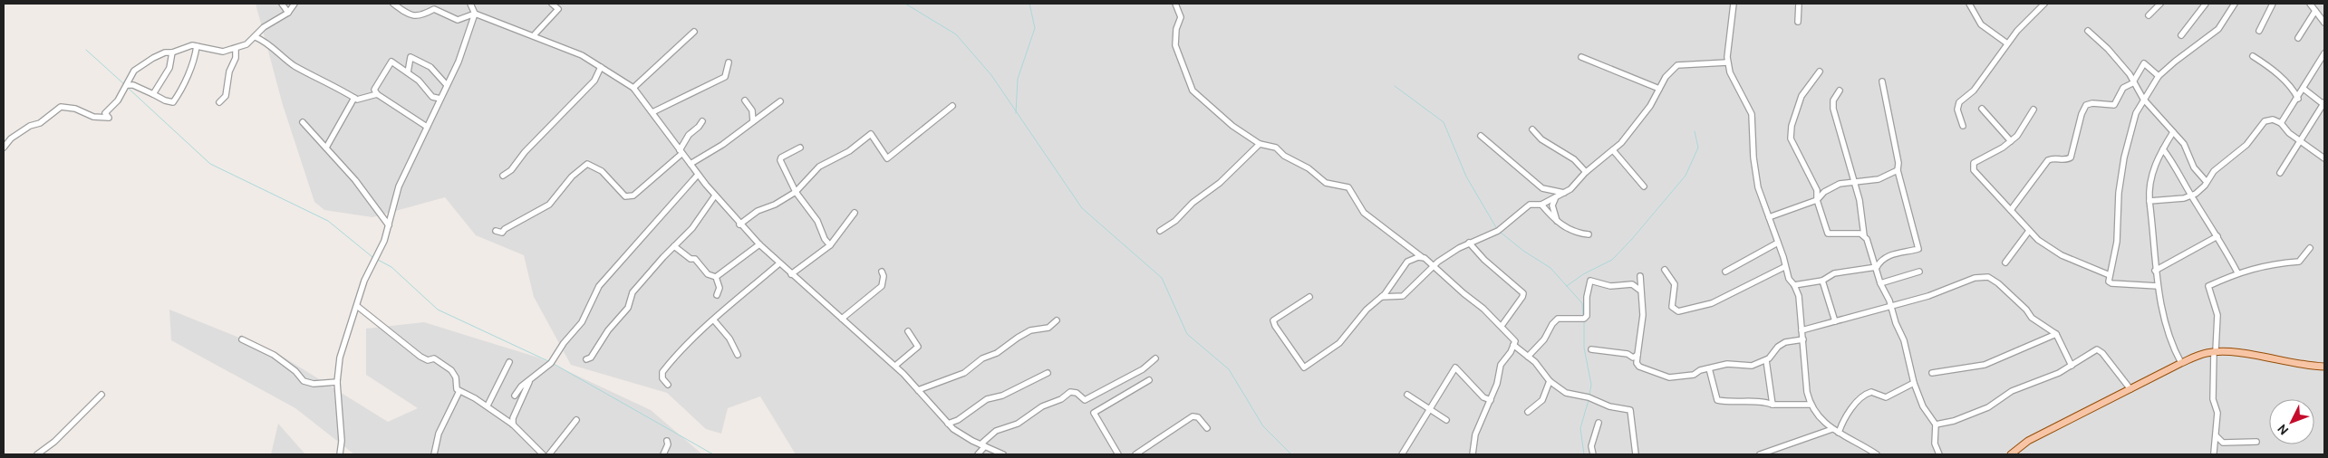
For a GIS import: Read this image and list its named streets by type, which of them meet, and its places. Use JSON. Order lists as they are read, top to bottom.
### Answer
{
  "north": "bottom left"
}
